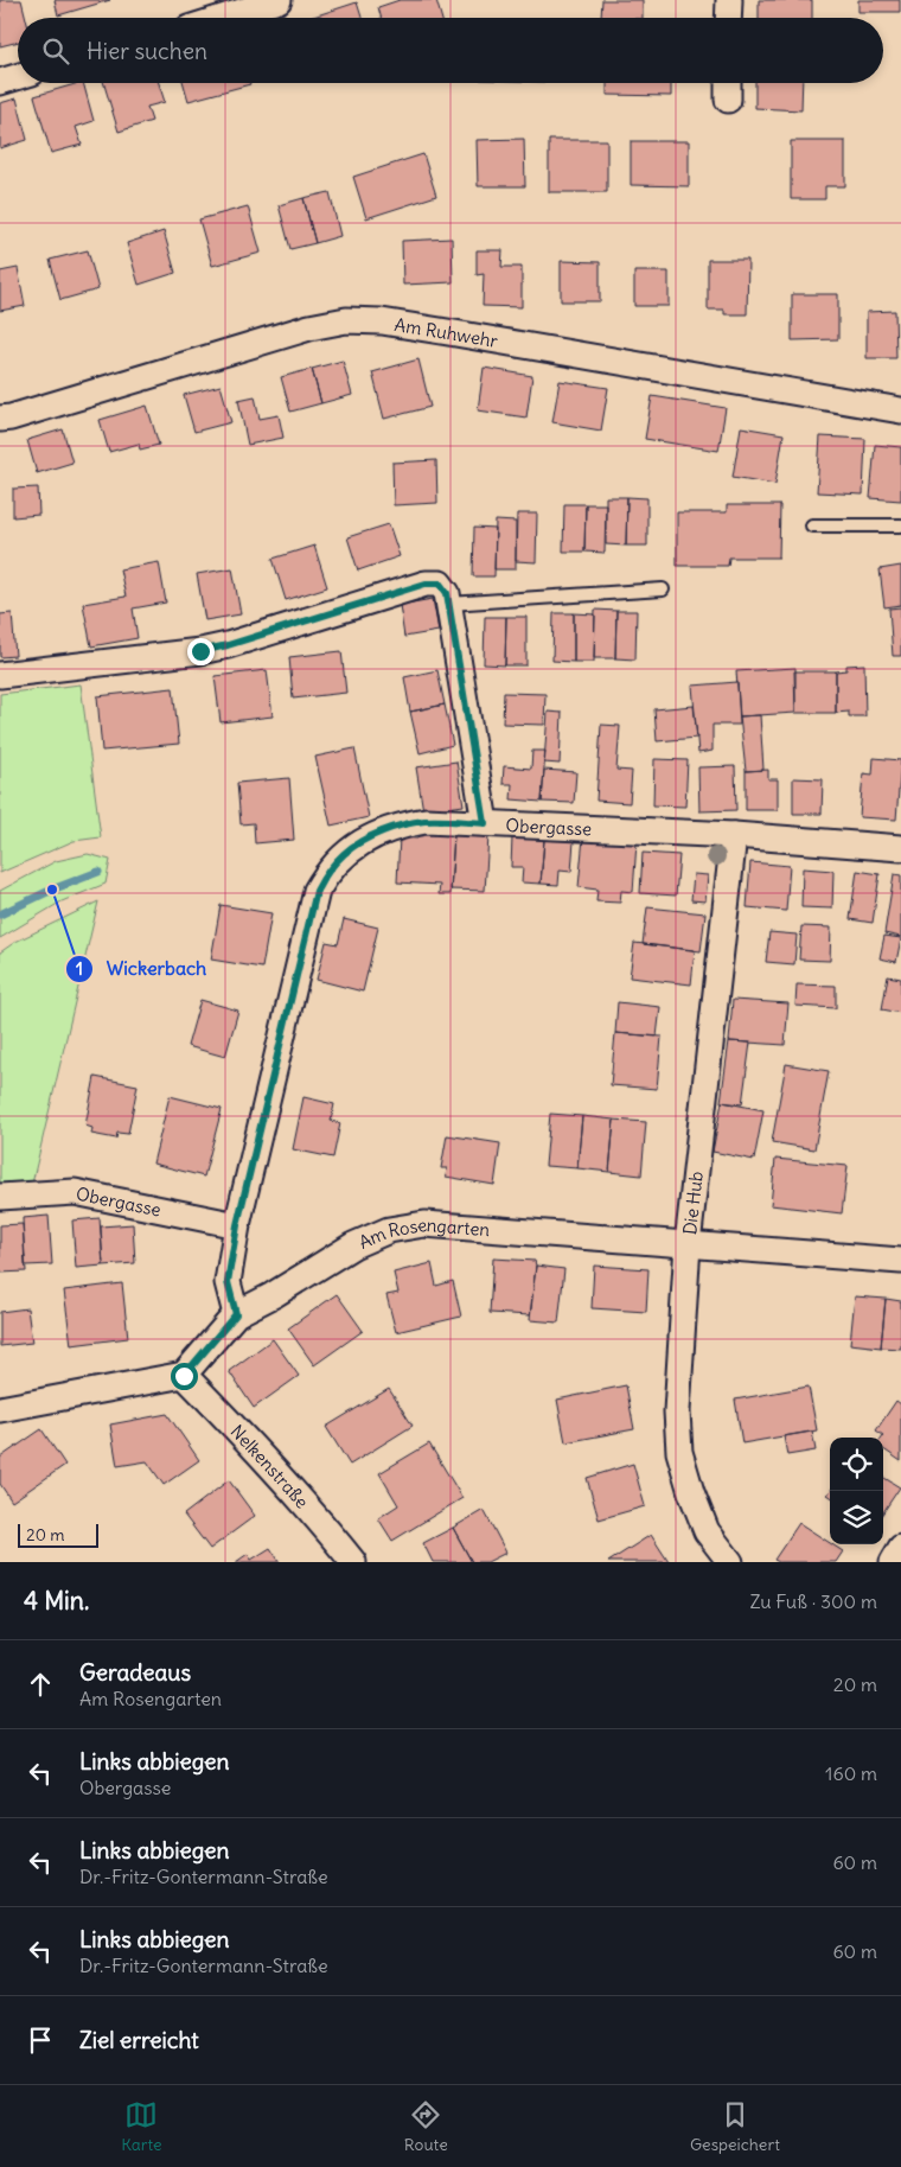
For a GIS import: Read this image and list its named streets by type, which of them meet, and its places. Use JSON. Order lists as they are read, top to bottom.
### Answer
{
  "streets": {
    "street": [
      "Am Ruhwehr",
      "Obergasse",
      "Die Hub",
      "Am Rosengarten",
      "Nelkenstraße"
    ]
  },
  "crossings": [
    ["Obergasse", "Die Hub"],
    ["Obergasse", "Am Rosengarten"],
    ["Die Hub", "Am Rosengarten"],
    ["Am Rosengarten", "Nelkenstraße"]
  ],
  "places": ["Wickerbach"],
  "scale_bar": "20 m",
  "page": {
    "search": "Hier suchen",
    "scale": "20 m",
    "heading": ["4 Min.", "Zu Fuß · 300 m"],
    "list": [
      ["Geradeaus", "Am Rosengarten", "20 m"],
      ["Links abbiegen", "Obergasse", "160 m"],
      ["Links abbiegen", "Dr.-Fritz-Gontermann-Straße", "60 m"],
      ["Links abbiegen", "Dr.-Fritz-Gontermann-Straße", "60 m"],
      "Ziel erreicht"
    ],
    "nav": ["Karte", "Route", "Gespeichert"]
  }
}
